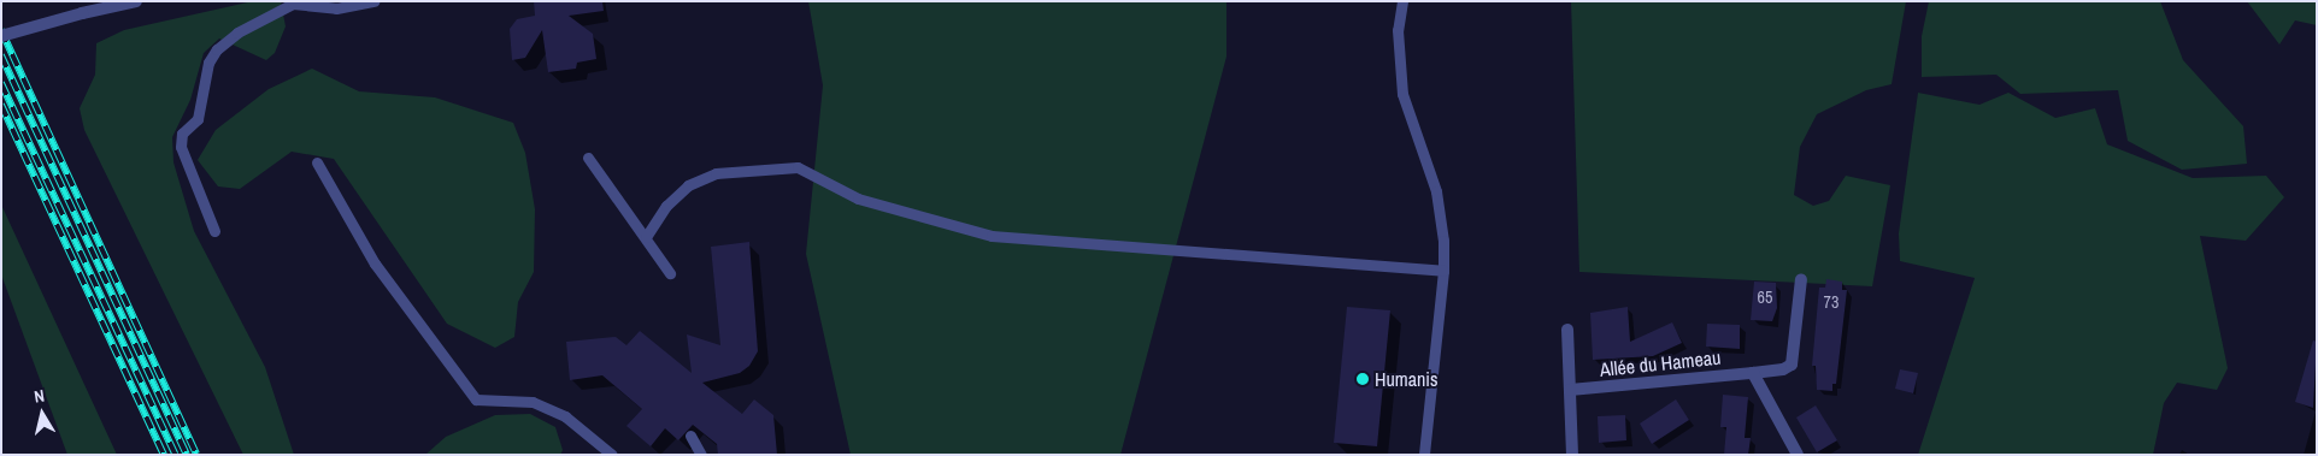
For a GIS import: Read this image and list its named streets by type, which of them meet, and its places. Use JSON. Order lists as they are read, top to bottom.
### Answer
{
  "streets": {
    "street": ["Allée du Hameau"]
  },
  "places": ["Humanis"],
  "house_numbers": ["65", "73"],
  "north": "top"
}
